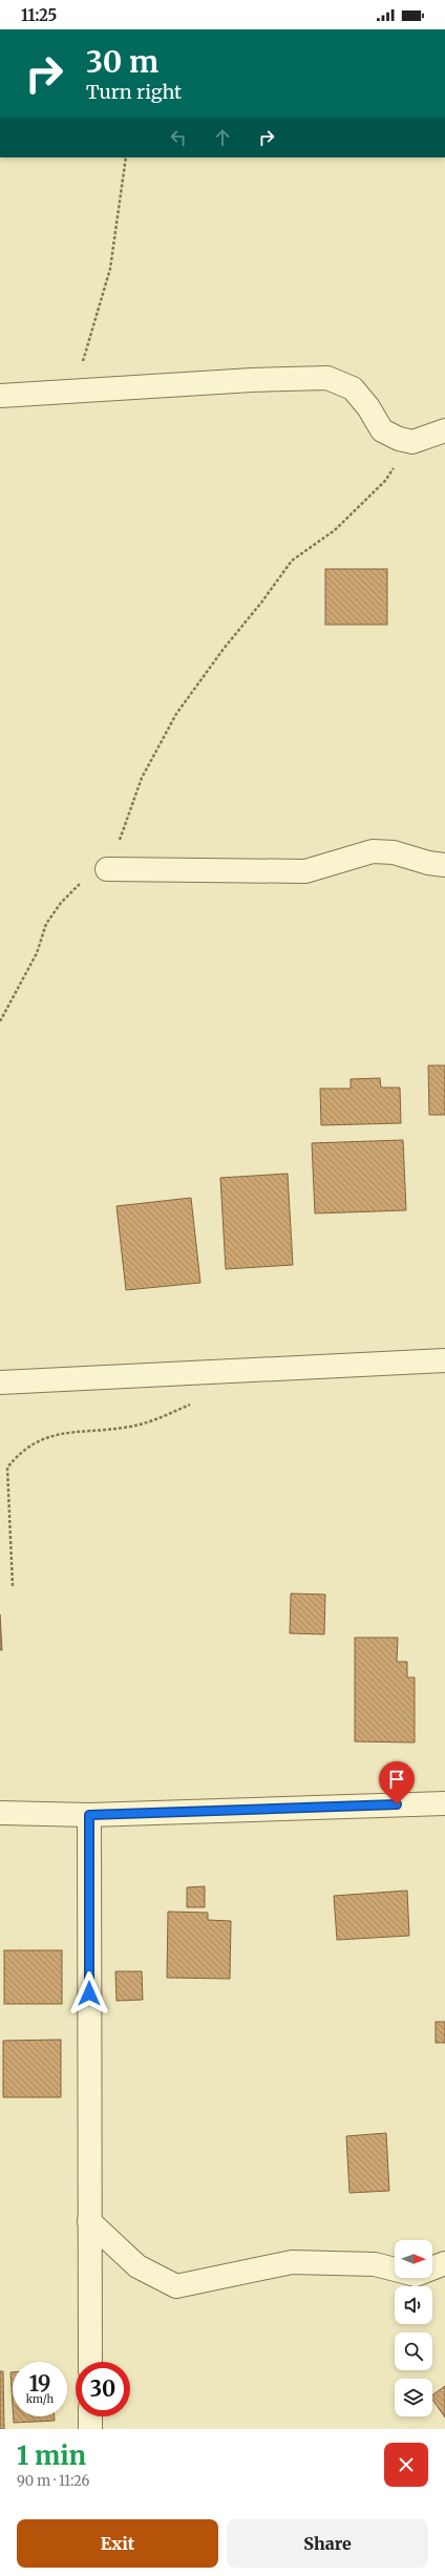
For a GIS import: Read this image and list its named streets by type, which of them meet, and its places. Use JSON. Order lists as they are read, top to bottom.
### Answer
{
  "north": "right",
  "page": {
    "status": "11:25",
    "turn": ["30 m", "Turn right"],
    "speed": "19 km/h",
    "limit": "30",
    "heading": ["1 min", "90 m · 11:26"],
    "buttons": ["Exit", "Share"]
  }
}
